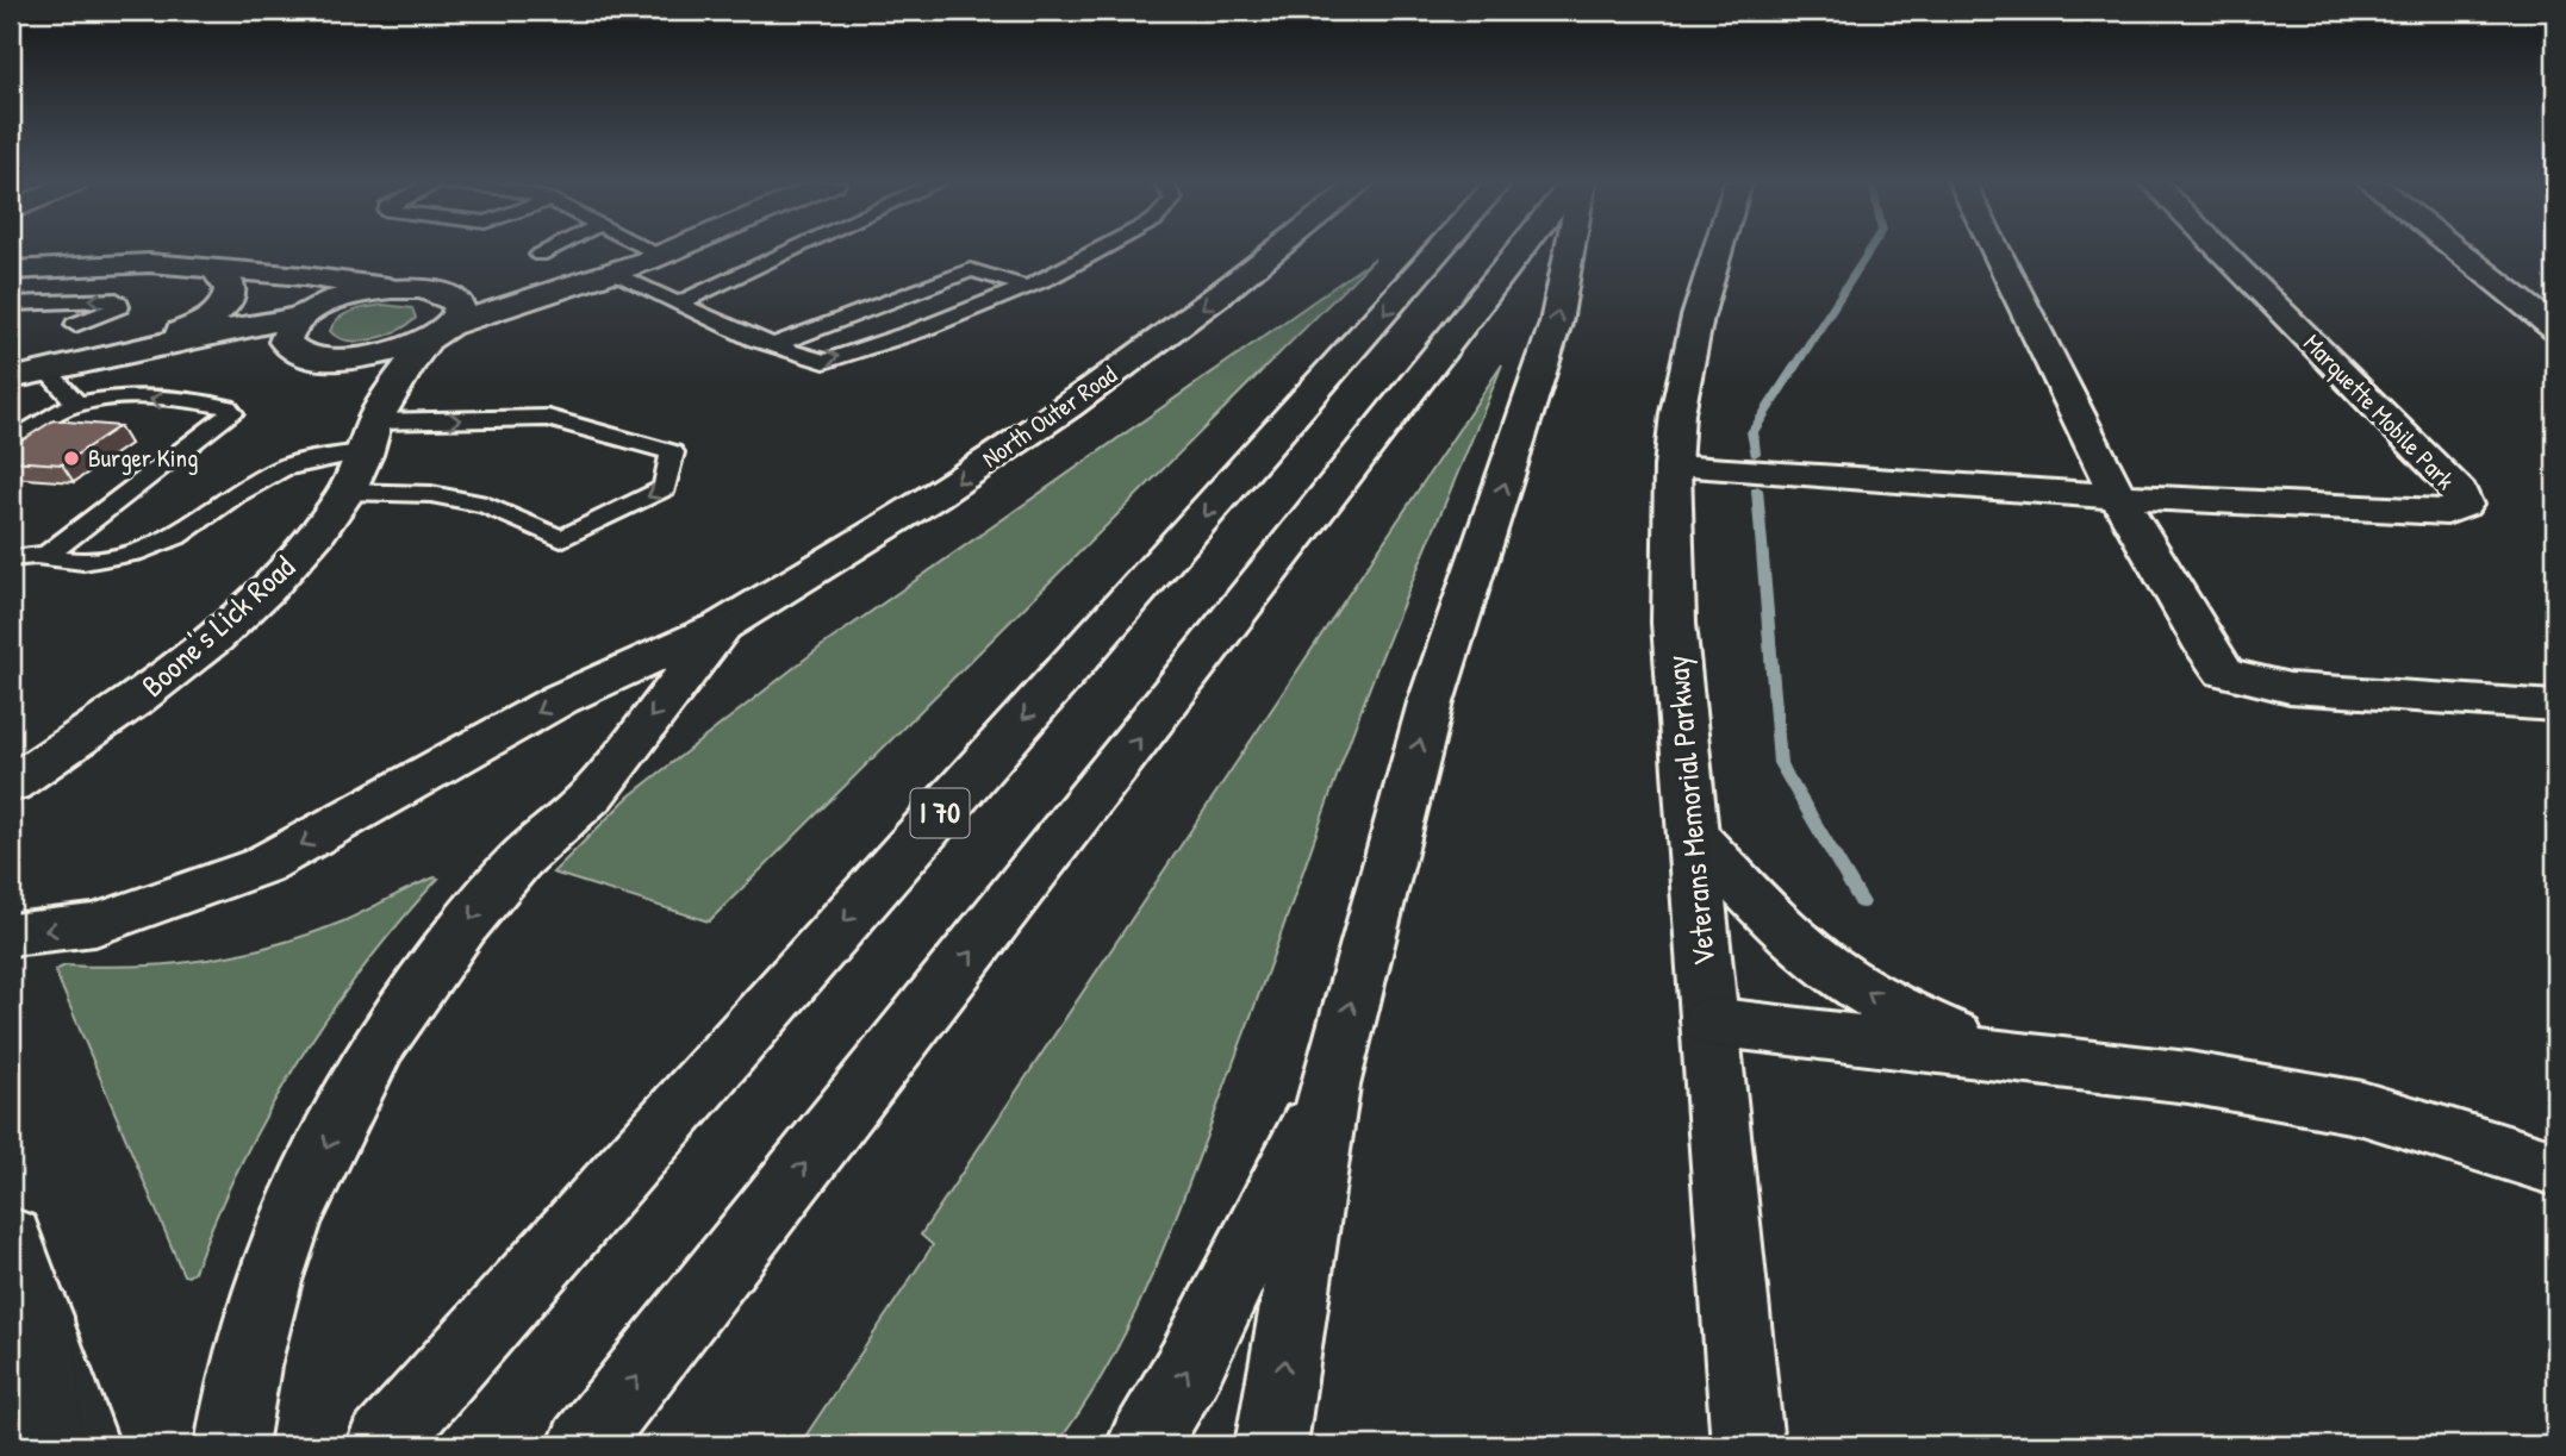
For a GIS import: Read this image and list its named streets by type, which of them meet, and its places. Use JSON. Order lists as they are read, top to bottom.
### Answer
{
  "streets": {
    "main road": [
      "Marquette Mobile Park",
      "North Outer Road",
      "Boone's Lick Road",
      "Veterans Memorial Parkway",
      "I 70"
    ]
  },
  "crossings": [
    ["Marquette Mobile Park", "Veterans Memorial Parkway"]
  ],
  "places": ["Burger King"]
}
